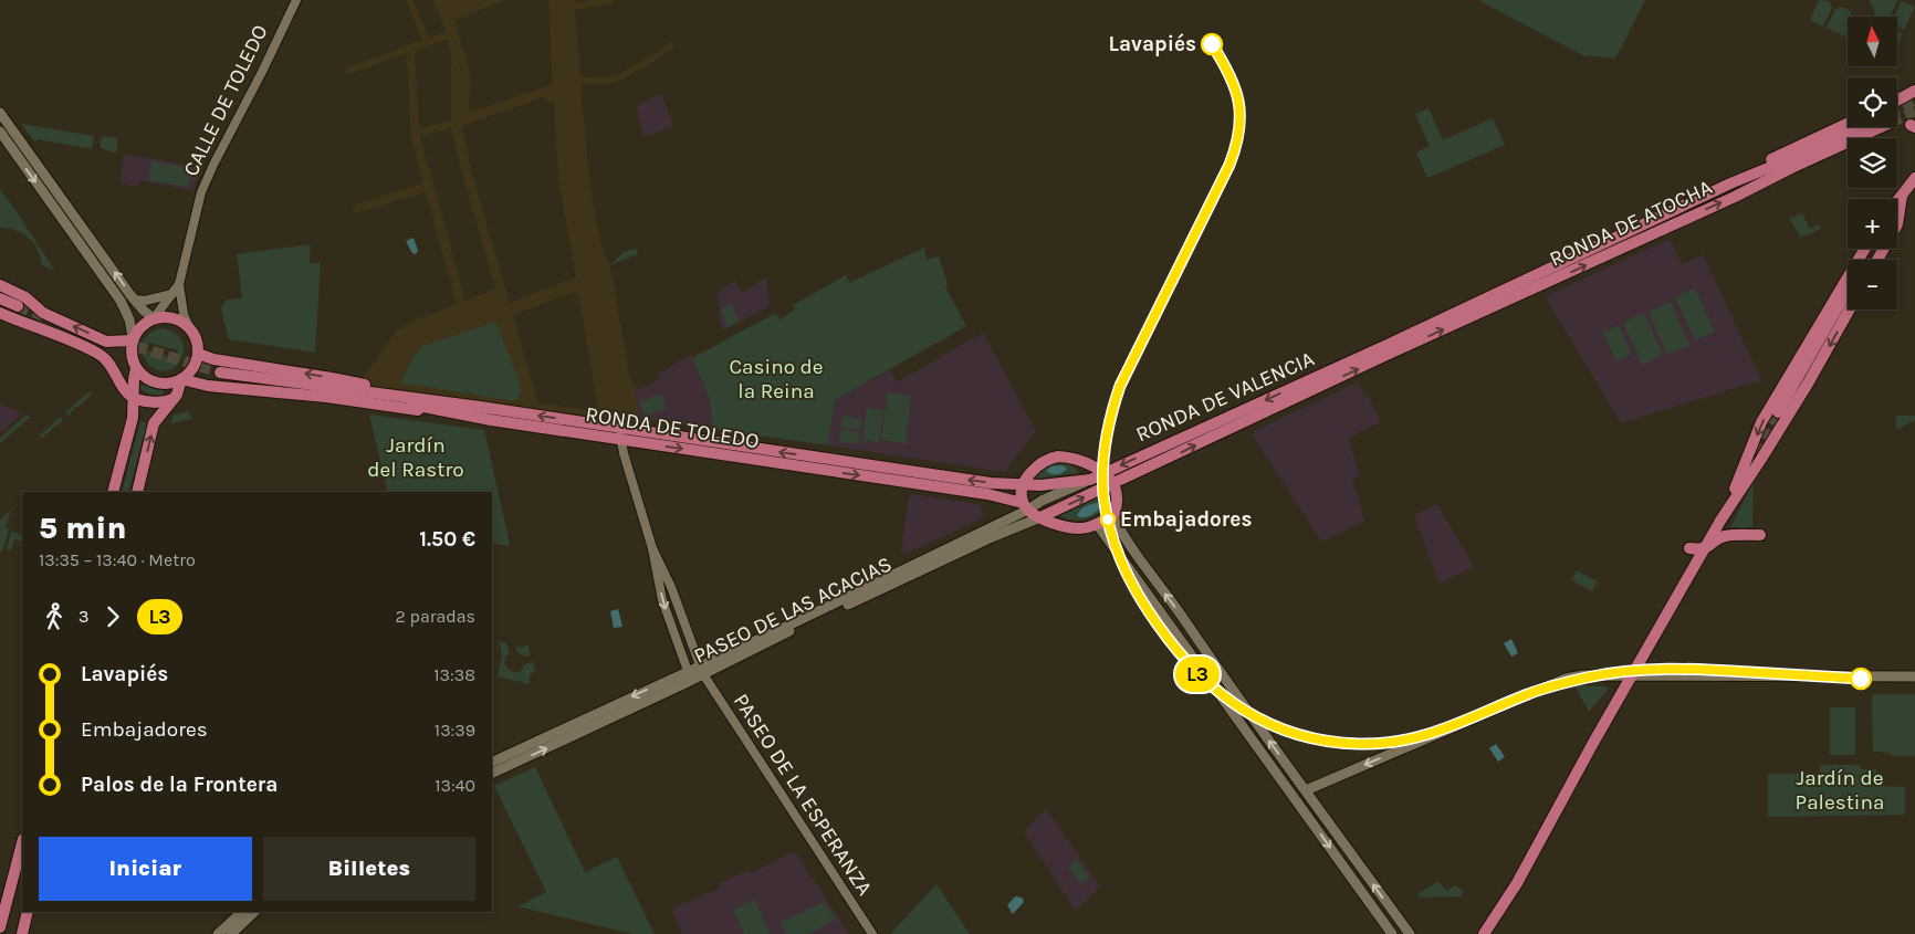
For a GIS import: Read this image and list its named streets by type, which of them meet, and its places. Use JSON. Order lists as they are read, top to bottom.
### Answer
{
  "streets": {
    "main road": [
      "RONDA DE ATOCHA",
      "RONDA DE VALENCIA",
      "RONDA DE TOLEDO",
      "PASEO DE LAS ACACIAS"
    ],
    "street": ["CALLE DE TOLEDO", "PASEO DE LA ESPERANZA"]
  },
  "crossings": [
    ["RONDA DE ATOCHA", "RONDA DE VALENCIA"],
    ["RONDA DE VALENCIA", "RONDA DE TOLEDO"],
    ["RONDA DE VALENCIA", "PASEO DE LAS ACACIAS"],
    ["RONDA DE TOLEDO", "PASEO DE LAS ACACIAS"],
    ["PASEO DE LAS ACACIAS", "PASEO DE LA ESPERANZA"]
  ],
  "parks": ["Casino de la Reina", "Jardín del Rastro", "Jardín de Palestina"],
  "places": ["Lavapiés", "Embajadores"],
  "lines": ["metro line L3"],
  "north": "top",
  "page": {
    "on_map": "L3",
    "map_buttons": ["+", "−"],
    "heading": ["5 min", "13:35 – 13:40 · Metro", "1.50 €"],
    "legs": ["3", "L3", "2 paradas"],
    "list": [
      {
        "name": "Lavapiés",
        "value": "13:38"
      },
      {
        "name": "Embajadores",
        "value": "13:39"
      },
      {
        "name": "Palos de la Frontera",
        "value": "13:40"
      }
    ],
    "buttons": ["Iniciar", "Billetes"]
  }
}
